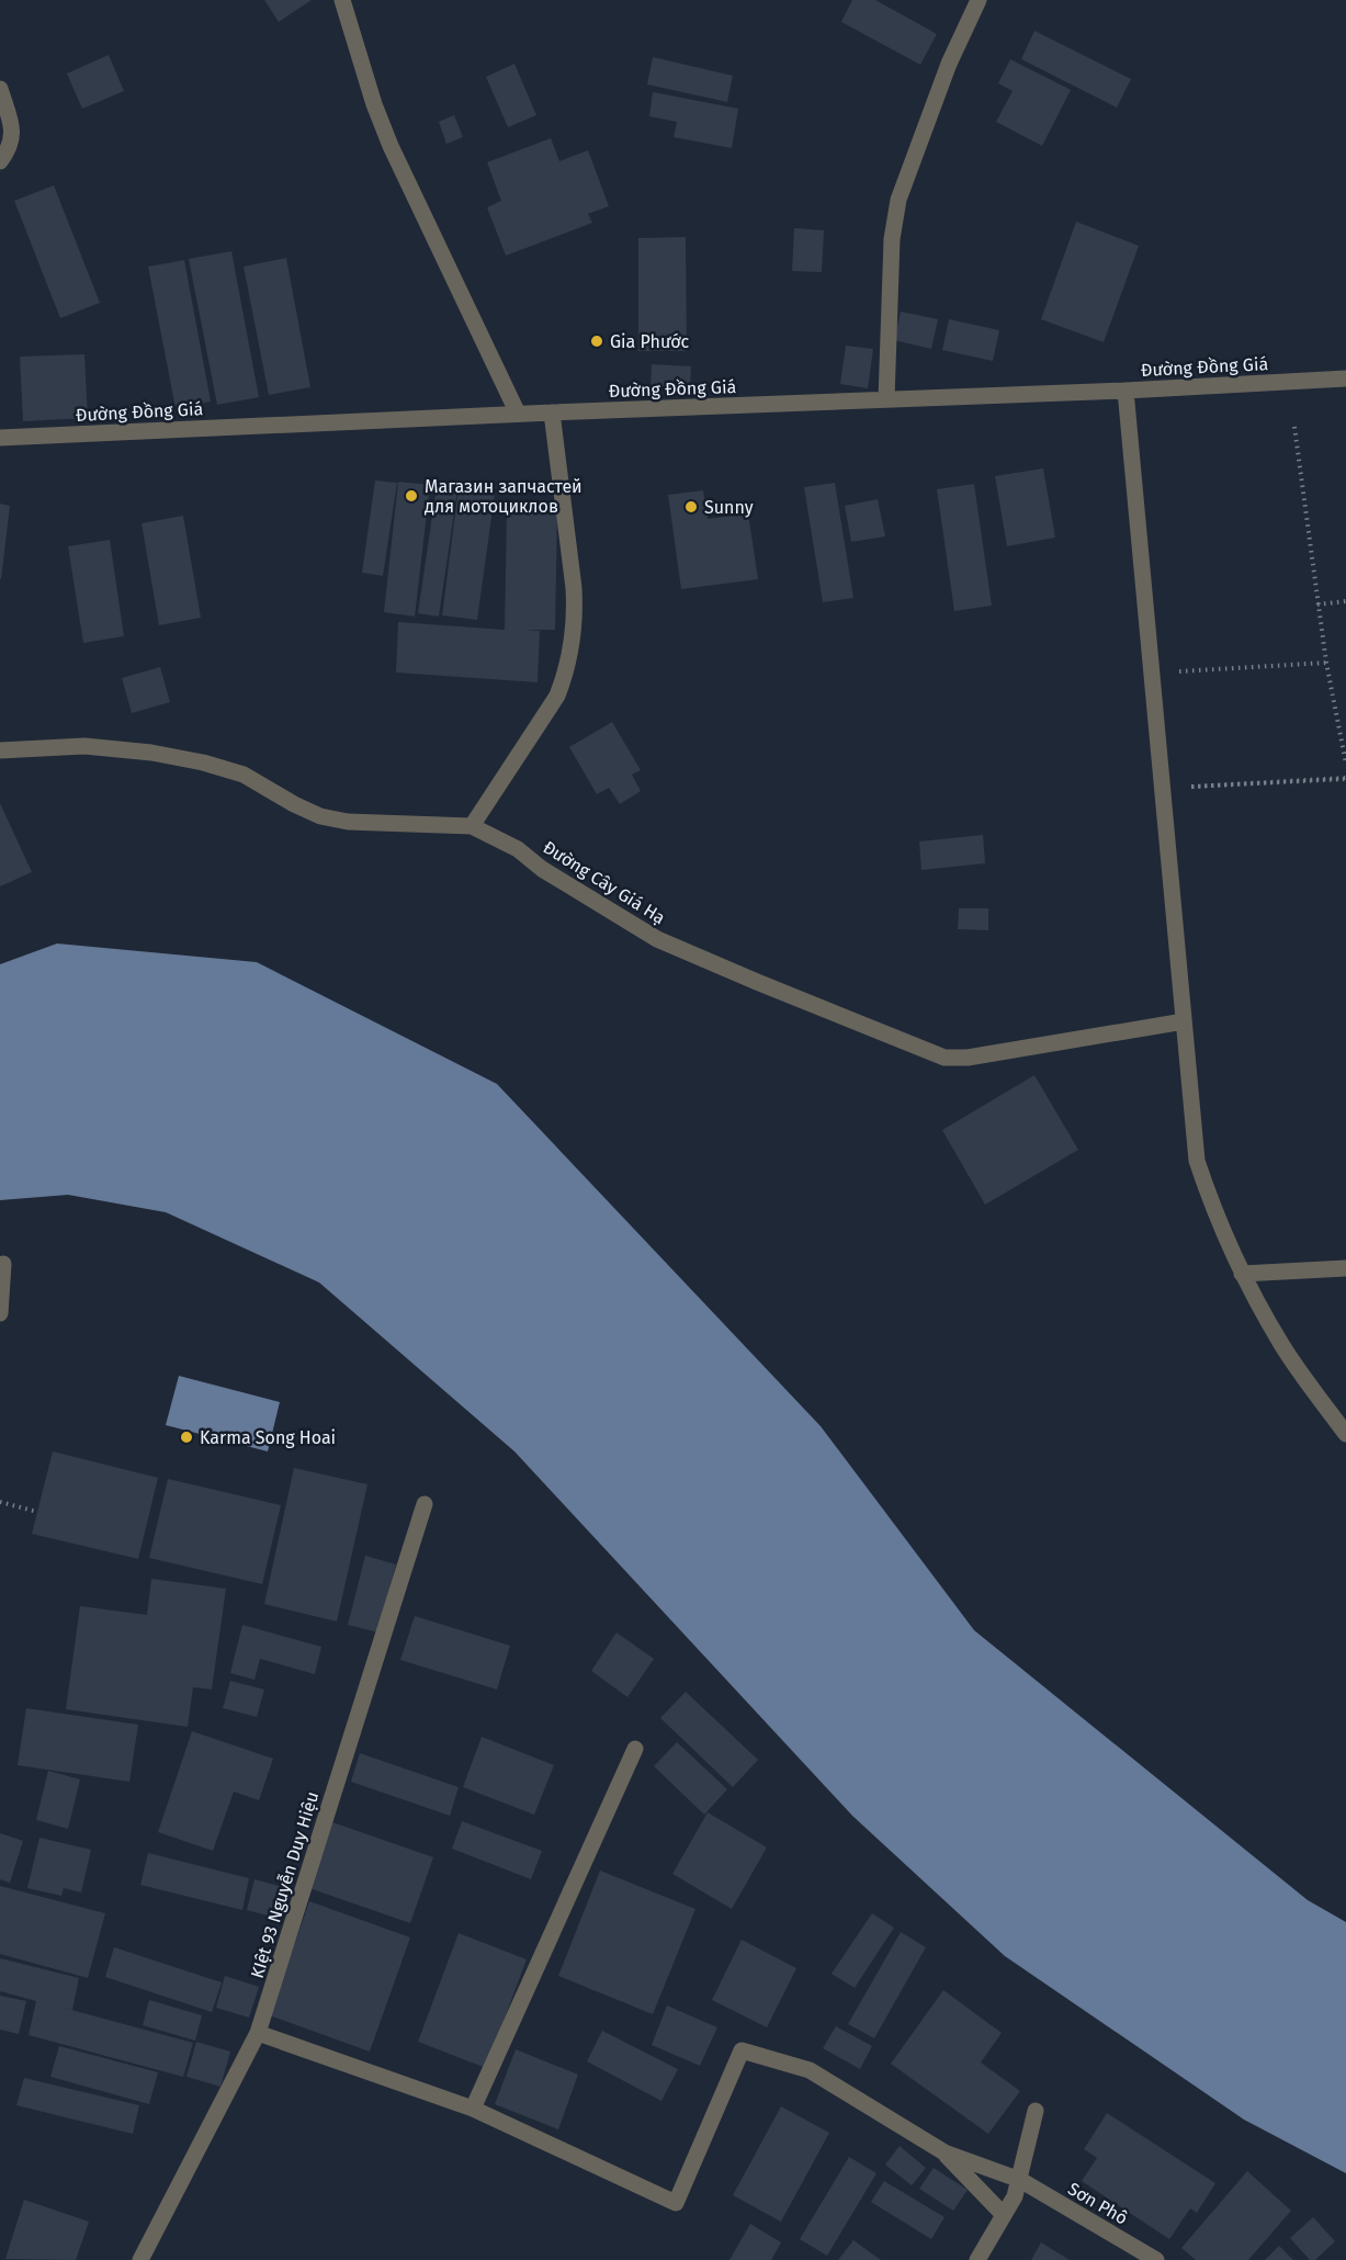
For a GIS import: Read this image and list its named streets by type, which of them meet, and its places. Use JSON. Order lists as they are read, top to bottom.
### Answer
{
  "streets": {
    "street": [
      "Đường Đồng Giá",
      "Đường Cây Giá Hạ",
      "KIệt 93 Nguyễn Duy Hiệu",
      "Sơn Phô"
    ]
  },
  "places": [
    "Gia Phước",
    "Магазин запчастей для мотоциклов",
    "Sunny",
    "Karma Song Hoai"
  ]
}
